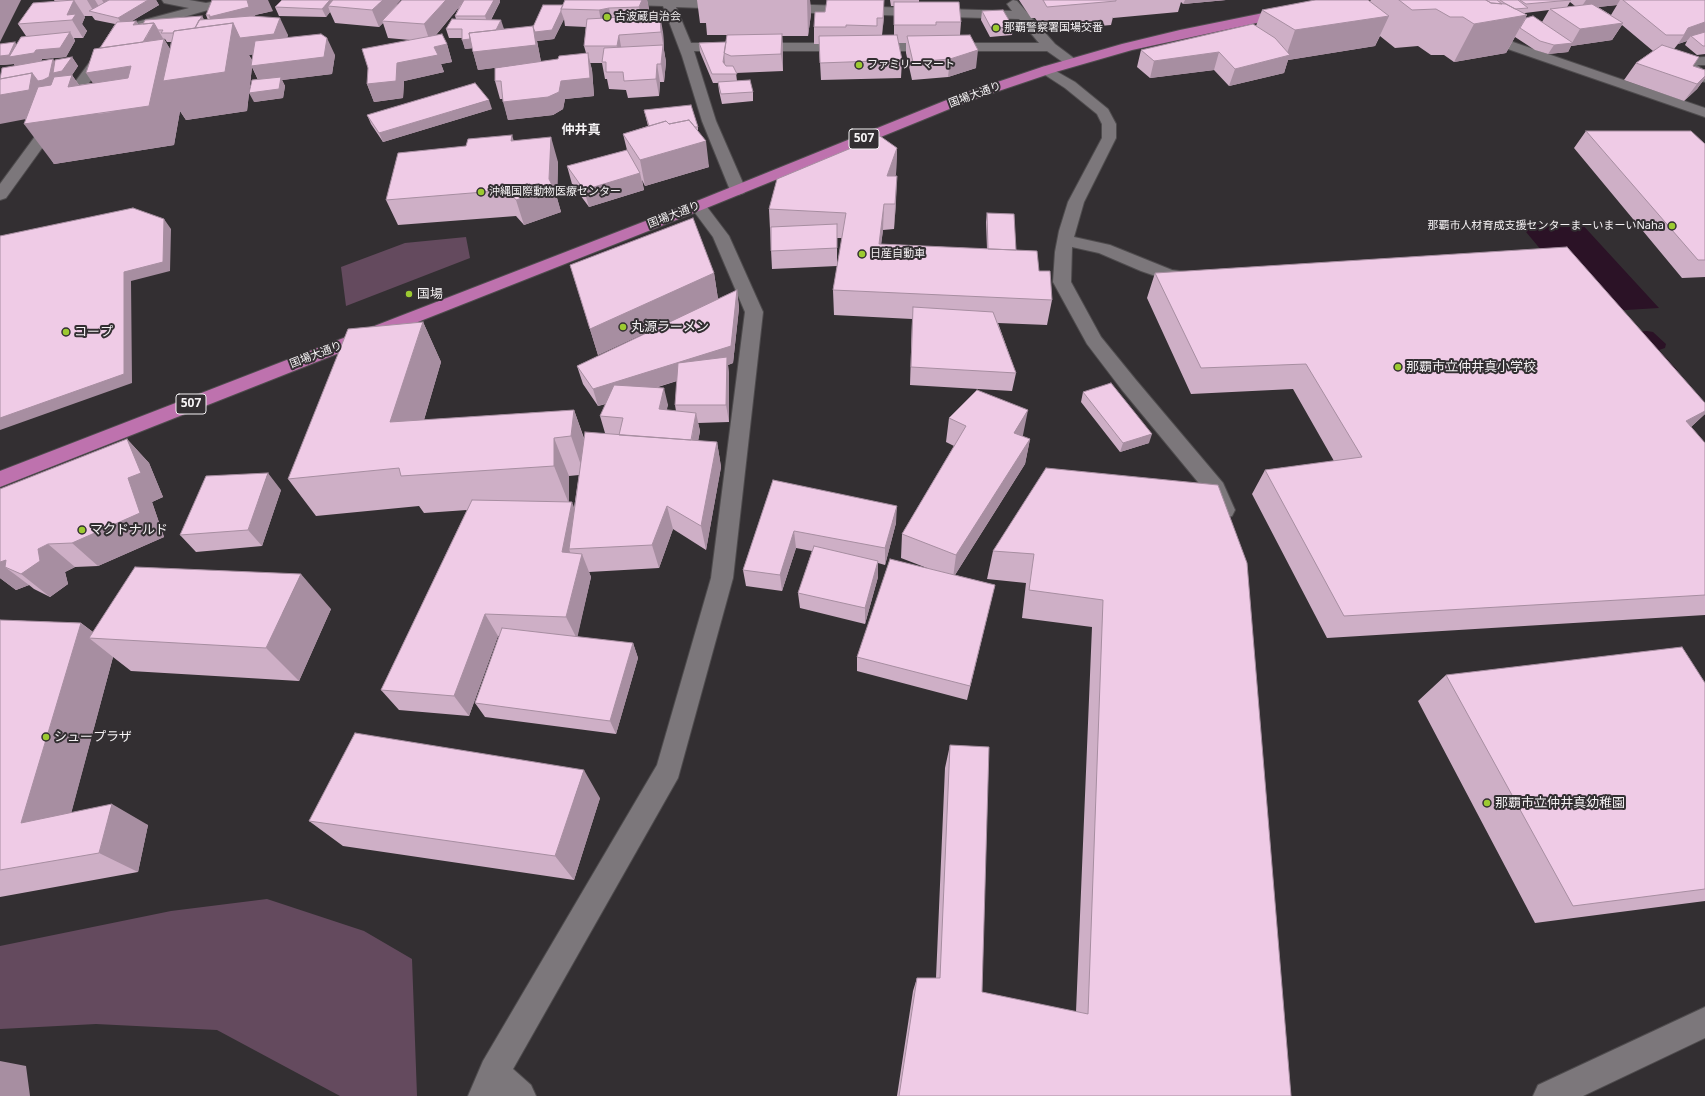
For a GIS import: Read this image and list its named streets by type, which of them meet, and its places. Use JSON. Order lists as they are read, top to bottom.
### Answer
{
  "streets": {
    "highway": ["国場大通り", "507"]
  },
  "districts": ["仲井真"],
  "places": [
    "古波蔵自治会",
    "那覇警察署国場交番",
    "ファミリーマート",
    "沖縄国際動物医療センター",
    "那覇市人材育成支援センターまーいまーいNaha",
    "日産自動車",
    "国場",
    "丸源ラーメン",
    "コープ",
    "那覇市立仲井真小学校",
    "マクドナルド",
    "シュープラザ",
    "那覇市立仲井真幼稚園"
  ]
}
